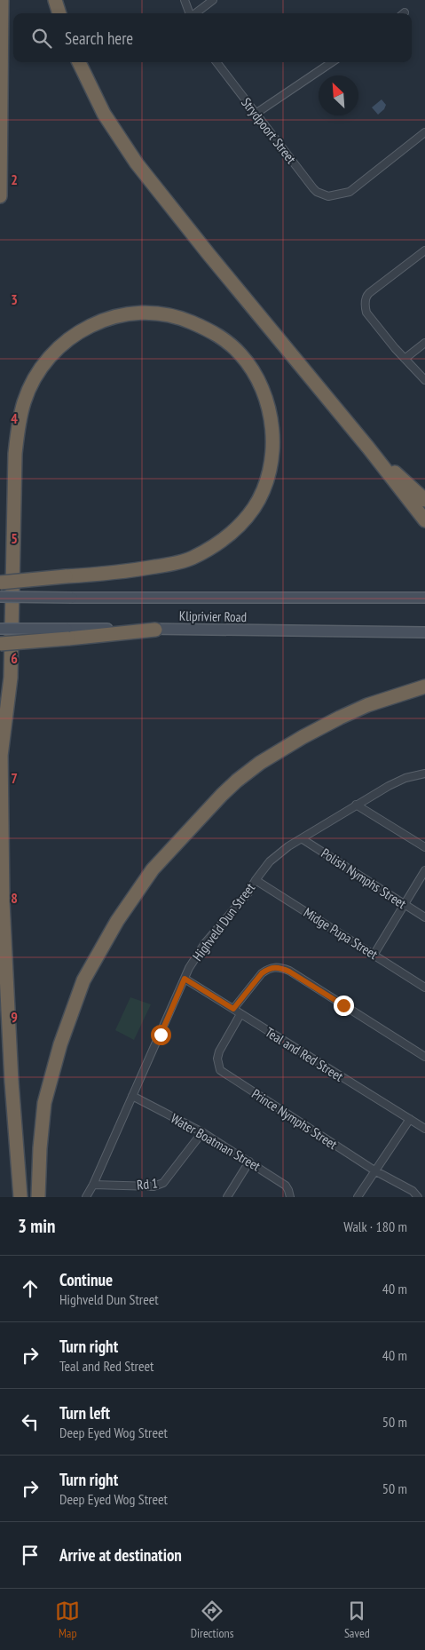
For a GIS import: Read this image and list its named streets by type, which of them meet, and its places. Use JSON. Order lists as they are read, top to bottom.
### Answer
{
  "streets": {
    "main road": ["Kliprivier Road"],
    "street": [
      "Strydpoort Street",
      "Polish Nymphs Street",
      "Highveld Dun Street",
      "Midge Pupa Street",
      "Teal and Red Street",
      "Prince Nymphs Street",
      "Water Boatman Street",
      "Rd 1"
    ]
  },
  "crossings": [
    ["Polish Nymphs Street", "Highveld Dun Street"],
    ["Highveld Dun Street", "Midge Pupa Street"],
    ["Highveld Dun Street", "Teal and Red Street"],
    ["Highveld Dun Street", "Water Boatman Street"],
    ["Highveld Dun Street", "Rd 1"],
    ["Teal and Red Street", "Prince Nymphs Street"],
    ["Water Boatman Street", "Rd 1"]
  ],
  "north": "top left",
  "page": {
    "search": "Search here",
    "heading": ["3 min", "Walk · 180 m"],
    "list": [
      ["Continue", "Highveld Dun Street", "40 m"],
      ["Turn right", "Teal and Red Street", "40 m"],
      ["Turn left", "Deep Eyed Wog Street", "50 m"],
      ["Turn right", "Deep Eyed Wog Street", "50 m"],
      "Arrive at destination"
    ],
    "nav": ["Map", "Directions", "Saved"]
  },
  "grid": {
    "rows": [
      "2",
      "3",
      "4",
      "5",
      "6",
      "7",
      "8",
      "9"
    ]
  }
}
